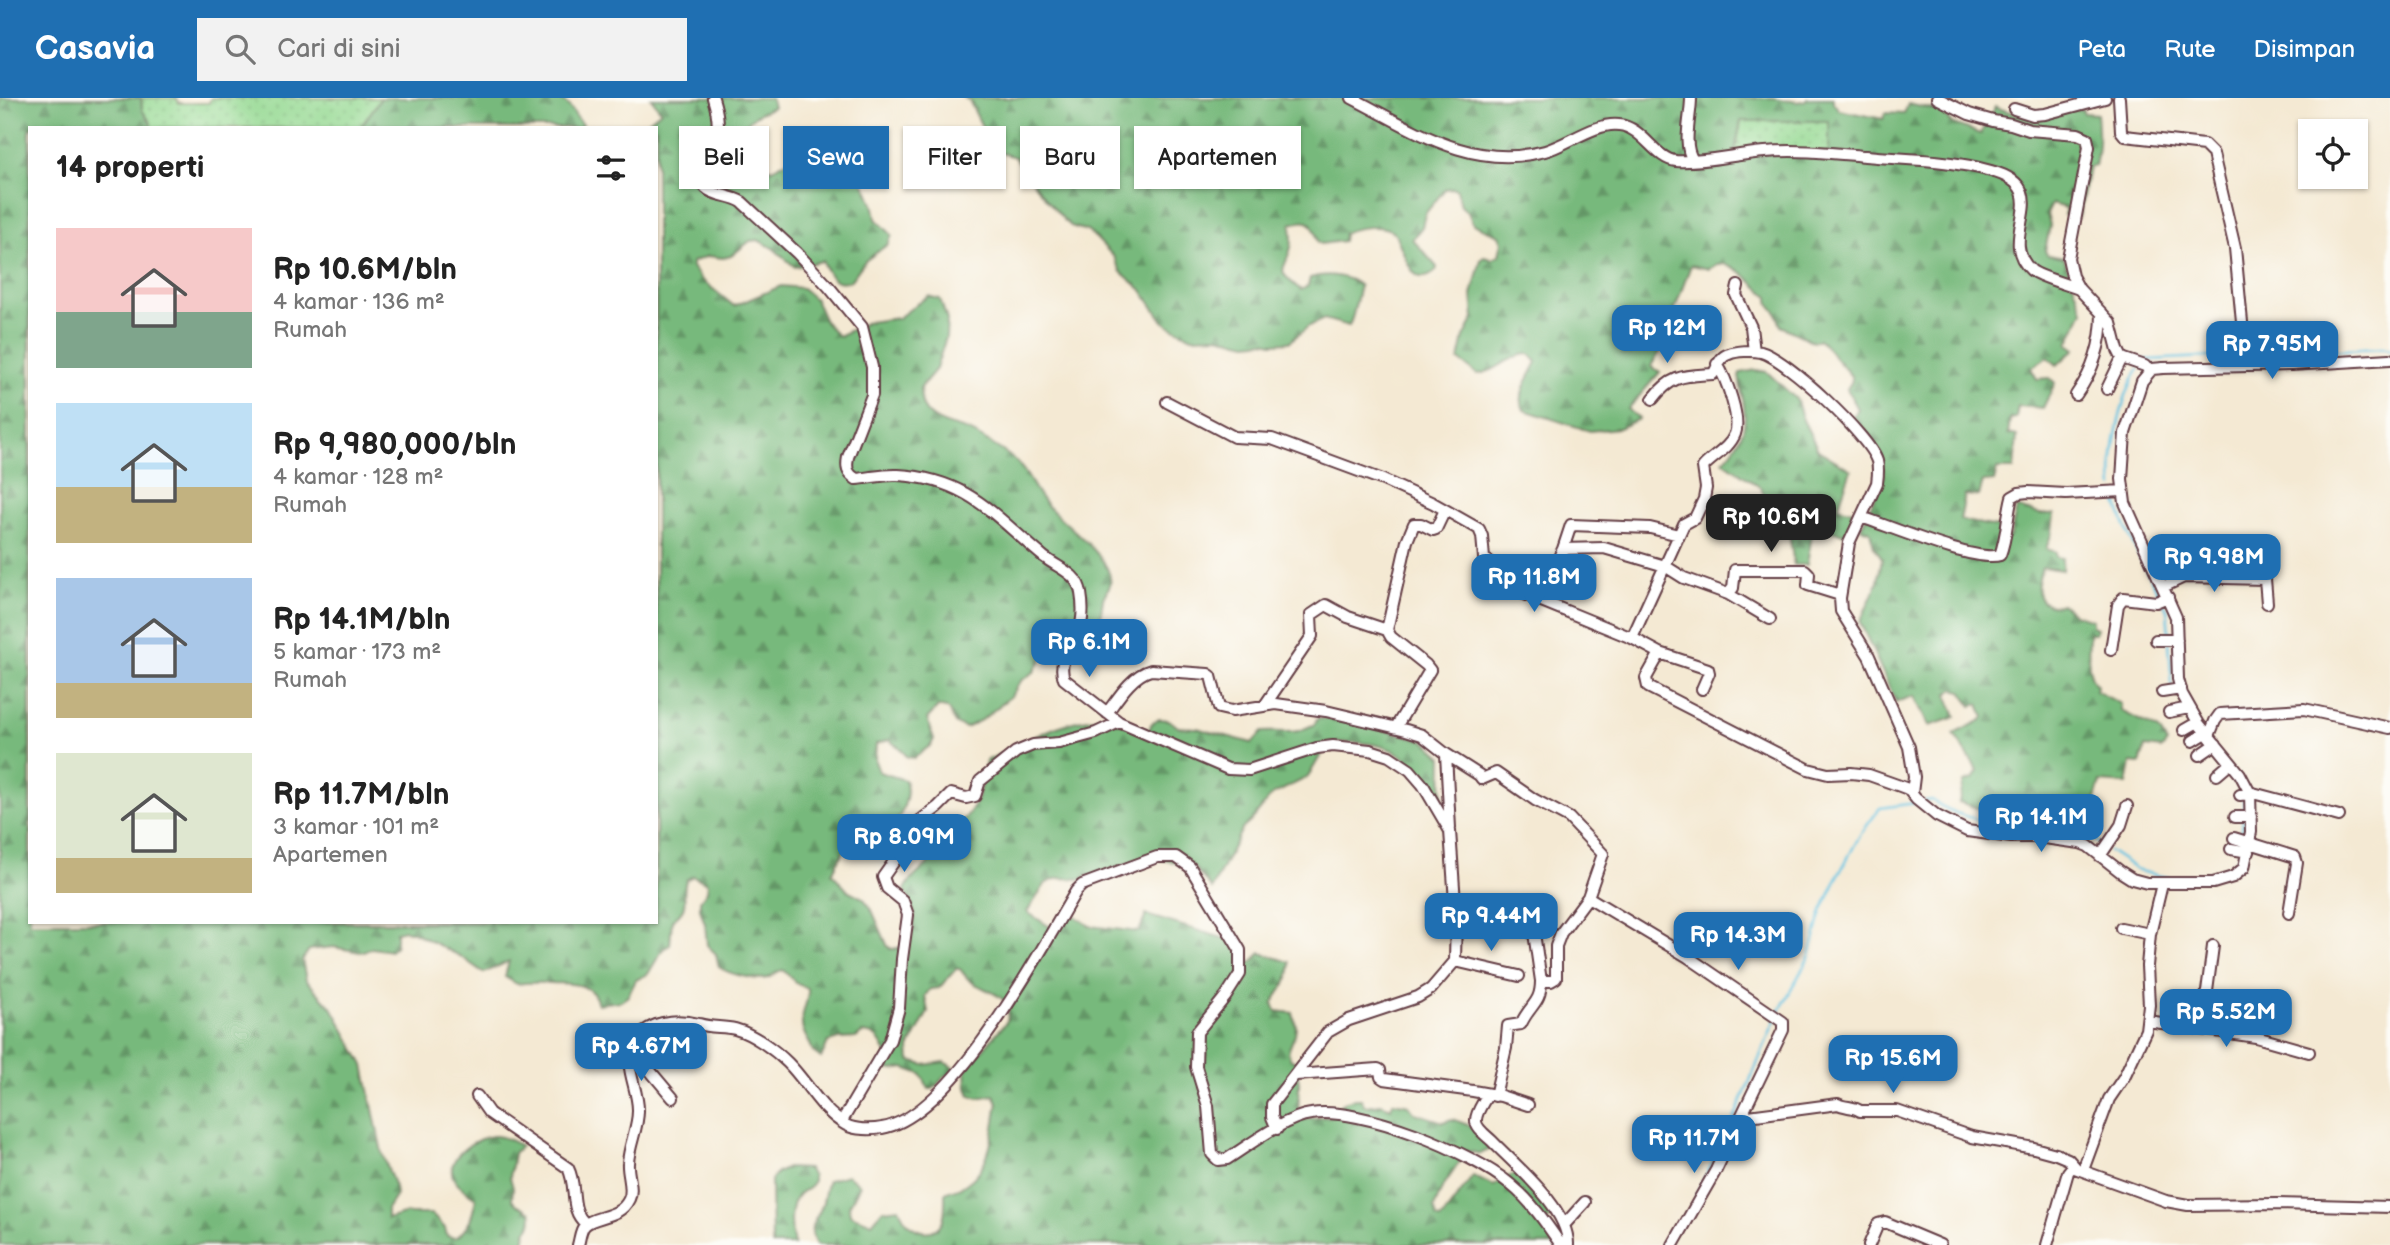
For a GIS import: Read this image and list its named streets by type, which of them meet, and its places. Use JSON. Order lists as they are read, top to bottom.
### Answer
{
  "page": {
    "header": "Casavia",
    "search": "Cari di sini",
    "nav": ["Peta", "Rute", "Disimpan"],
    "chip": [
      "Beli",
      "Sewa",
      "Filter",
      "Baru",
      "Apartemen"
    ],
    "heading": "14 properti",
    "list": [
      {
        "name": "Rp 10.6M/bln",
        "note": "4 kamar · 136 m² · Rumah"
      },
      {
        "name": "Rp 9,980,000/bln",
        "note": "4 kamar · 128 m² · Rumah"
      },
      {
        "name": "Rp 14.1M/bln",
        "note": "5 kamar · 173 m² · Rumah"
      },
      {
        "name": "Rp 11.7M/bln",
        "note": "3 kamar · 101 m² · Apartemen"
      }
    ],
    "price": [
      "Rp 12M",
      "Rp 7.95M",
      "Rp 10.6M",
      "Rp 9.98M",
      "Rp 11.8M",
      "Rp 6.1M",
      "Rp 14.1M",
      "Rp 8.09M",
      "Rp 9.44M",
      "Rp 14.3M",
      "Rp 5.52M",
      "Rp 4.67M",
      "Rp 15.6M",
      "Rp 11.7M"
    ]
  }
}
